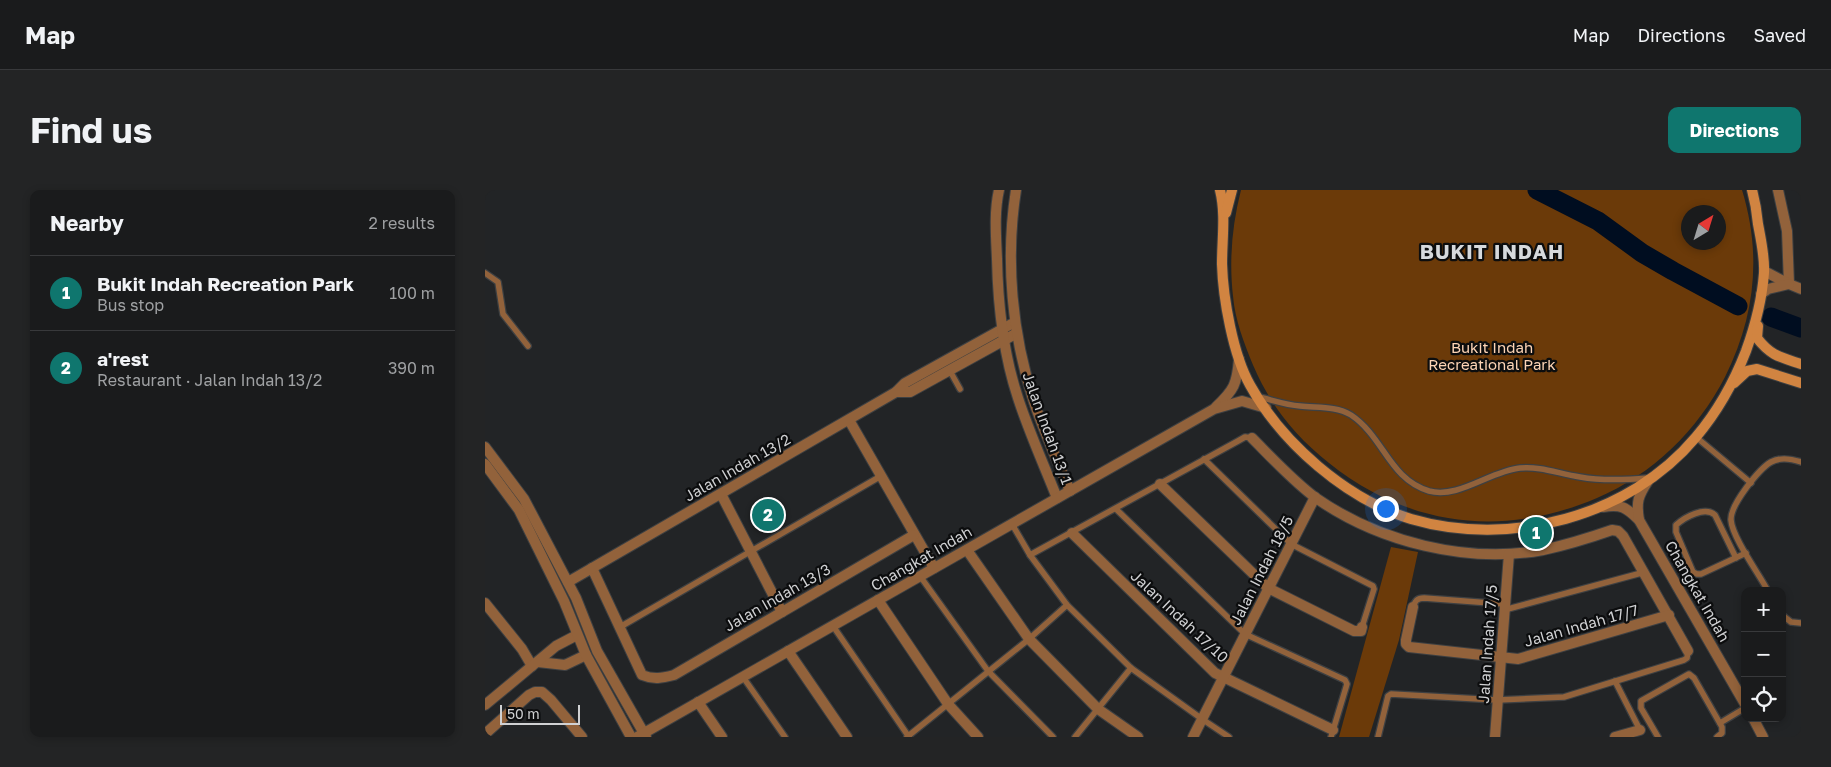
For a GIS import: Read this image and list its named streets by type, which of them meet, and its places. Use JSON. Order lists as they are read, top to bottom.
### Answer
{
  "streets": {
    "street": [
      "Jalan Indah 13/1",
      "Jalan Indah 13/2",
      "Changkat Indah",
      "Jalan Indah 18/5",
      "Jalan Indah 13/3",
      "Jalan Indah 17/10",
      "Jalan Indah 17/7",
      "Jalan Indah 17/5"
    ]
  },
  "crossings": [
    ["Jalan Indah 13/1", "Jalan Indah 13/2"],
    ["Jalan Indah 13/1", "Changkat Indah"],
    ["Jalan Indah 13/2", "Changkat Indah"],
    ["Jalan Indah 18/5", "Jalan Indah 17/10"],
    ["Jalan Indah 17/7", "Jalan Indah 17/5"]
  ],
  "districts": ["BUKIT INDAH"],
  "parks": ["Bukit Indah Recreational Park"],
  "scale_bar": "50 m",
  "north": "top right",
  "page": {
    "header": "Map",
    "nav": ["Map", "Directions", "Saved"],
    "buttons": "Directions",
    "title": "Find us",
    "heading": ["Nearby", "2 results"],
    "list": [
      {
        "mark": "1",
        "name": "Bukit Indah Recreation Park",
        "note": "Bus stop",
        "value": "100 m"
      },
      {
        "mark": "2",
        "name": "a'rest",
        "note": "Restaurant · Jalan Indah 13/2",
        "value": "390 m"
      }
    ],
    "pins": ["2", "1"],
    "map_buttons": ["+", "−"],
    "scale": "50 m"
  }
}
